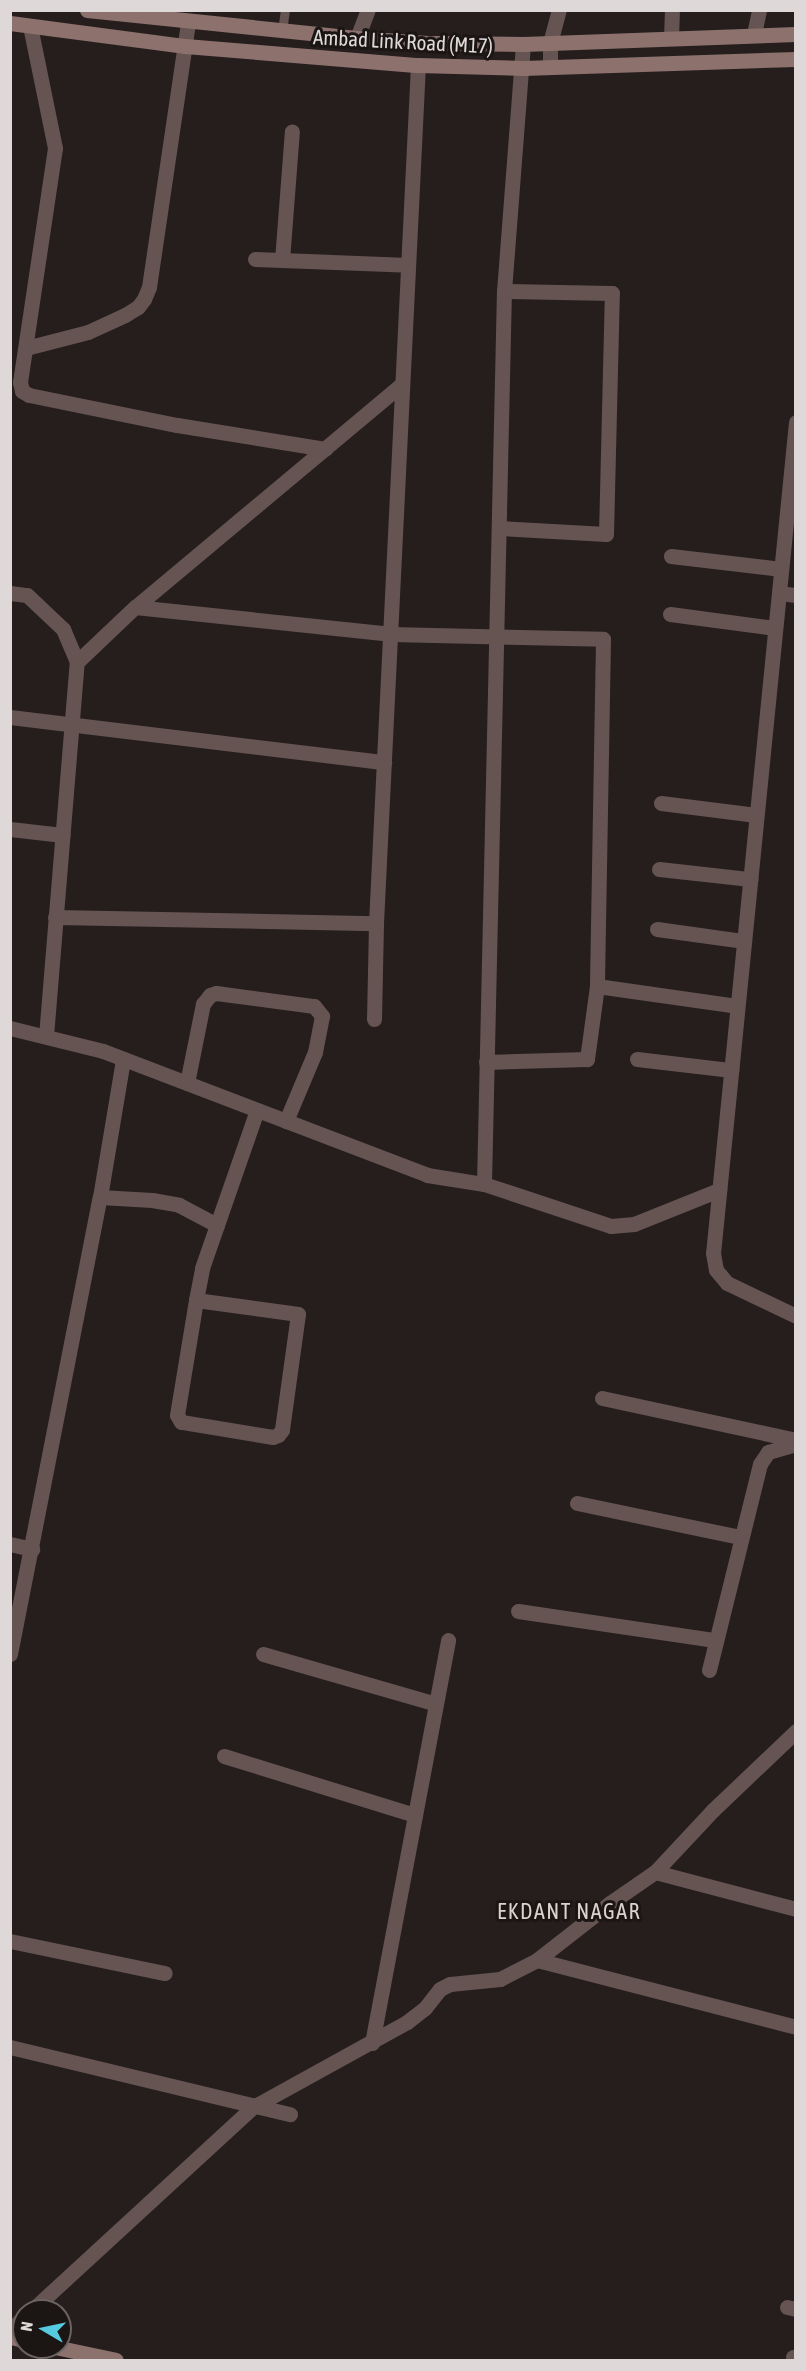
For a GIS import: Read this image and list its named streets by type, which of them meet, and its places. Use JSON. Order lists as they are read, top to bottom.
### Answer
{
  "streets": {
    "main road": ["Ambad Link Road (M17)"]
  },
  "districts": ["EKDANT NAGAR"],
  "north": "left"
}
